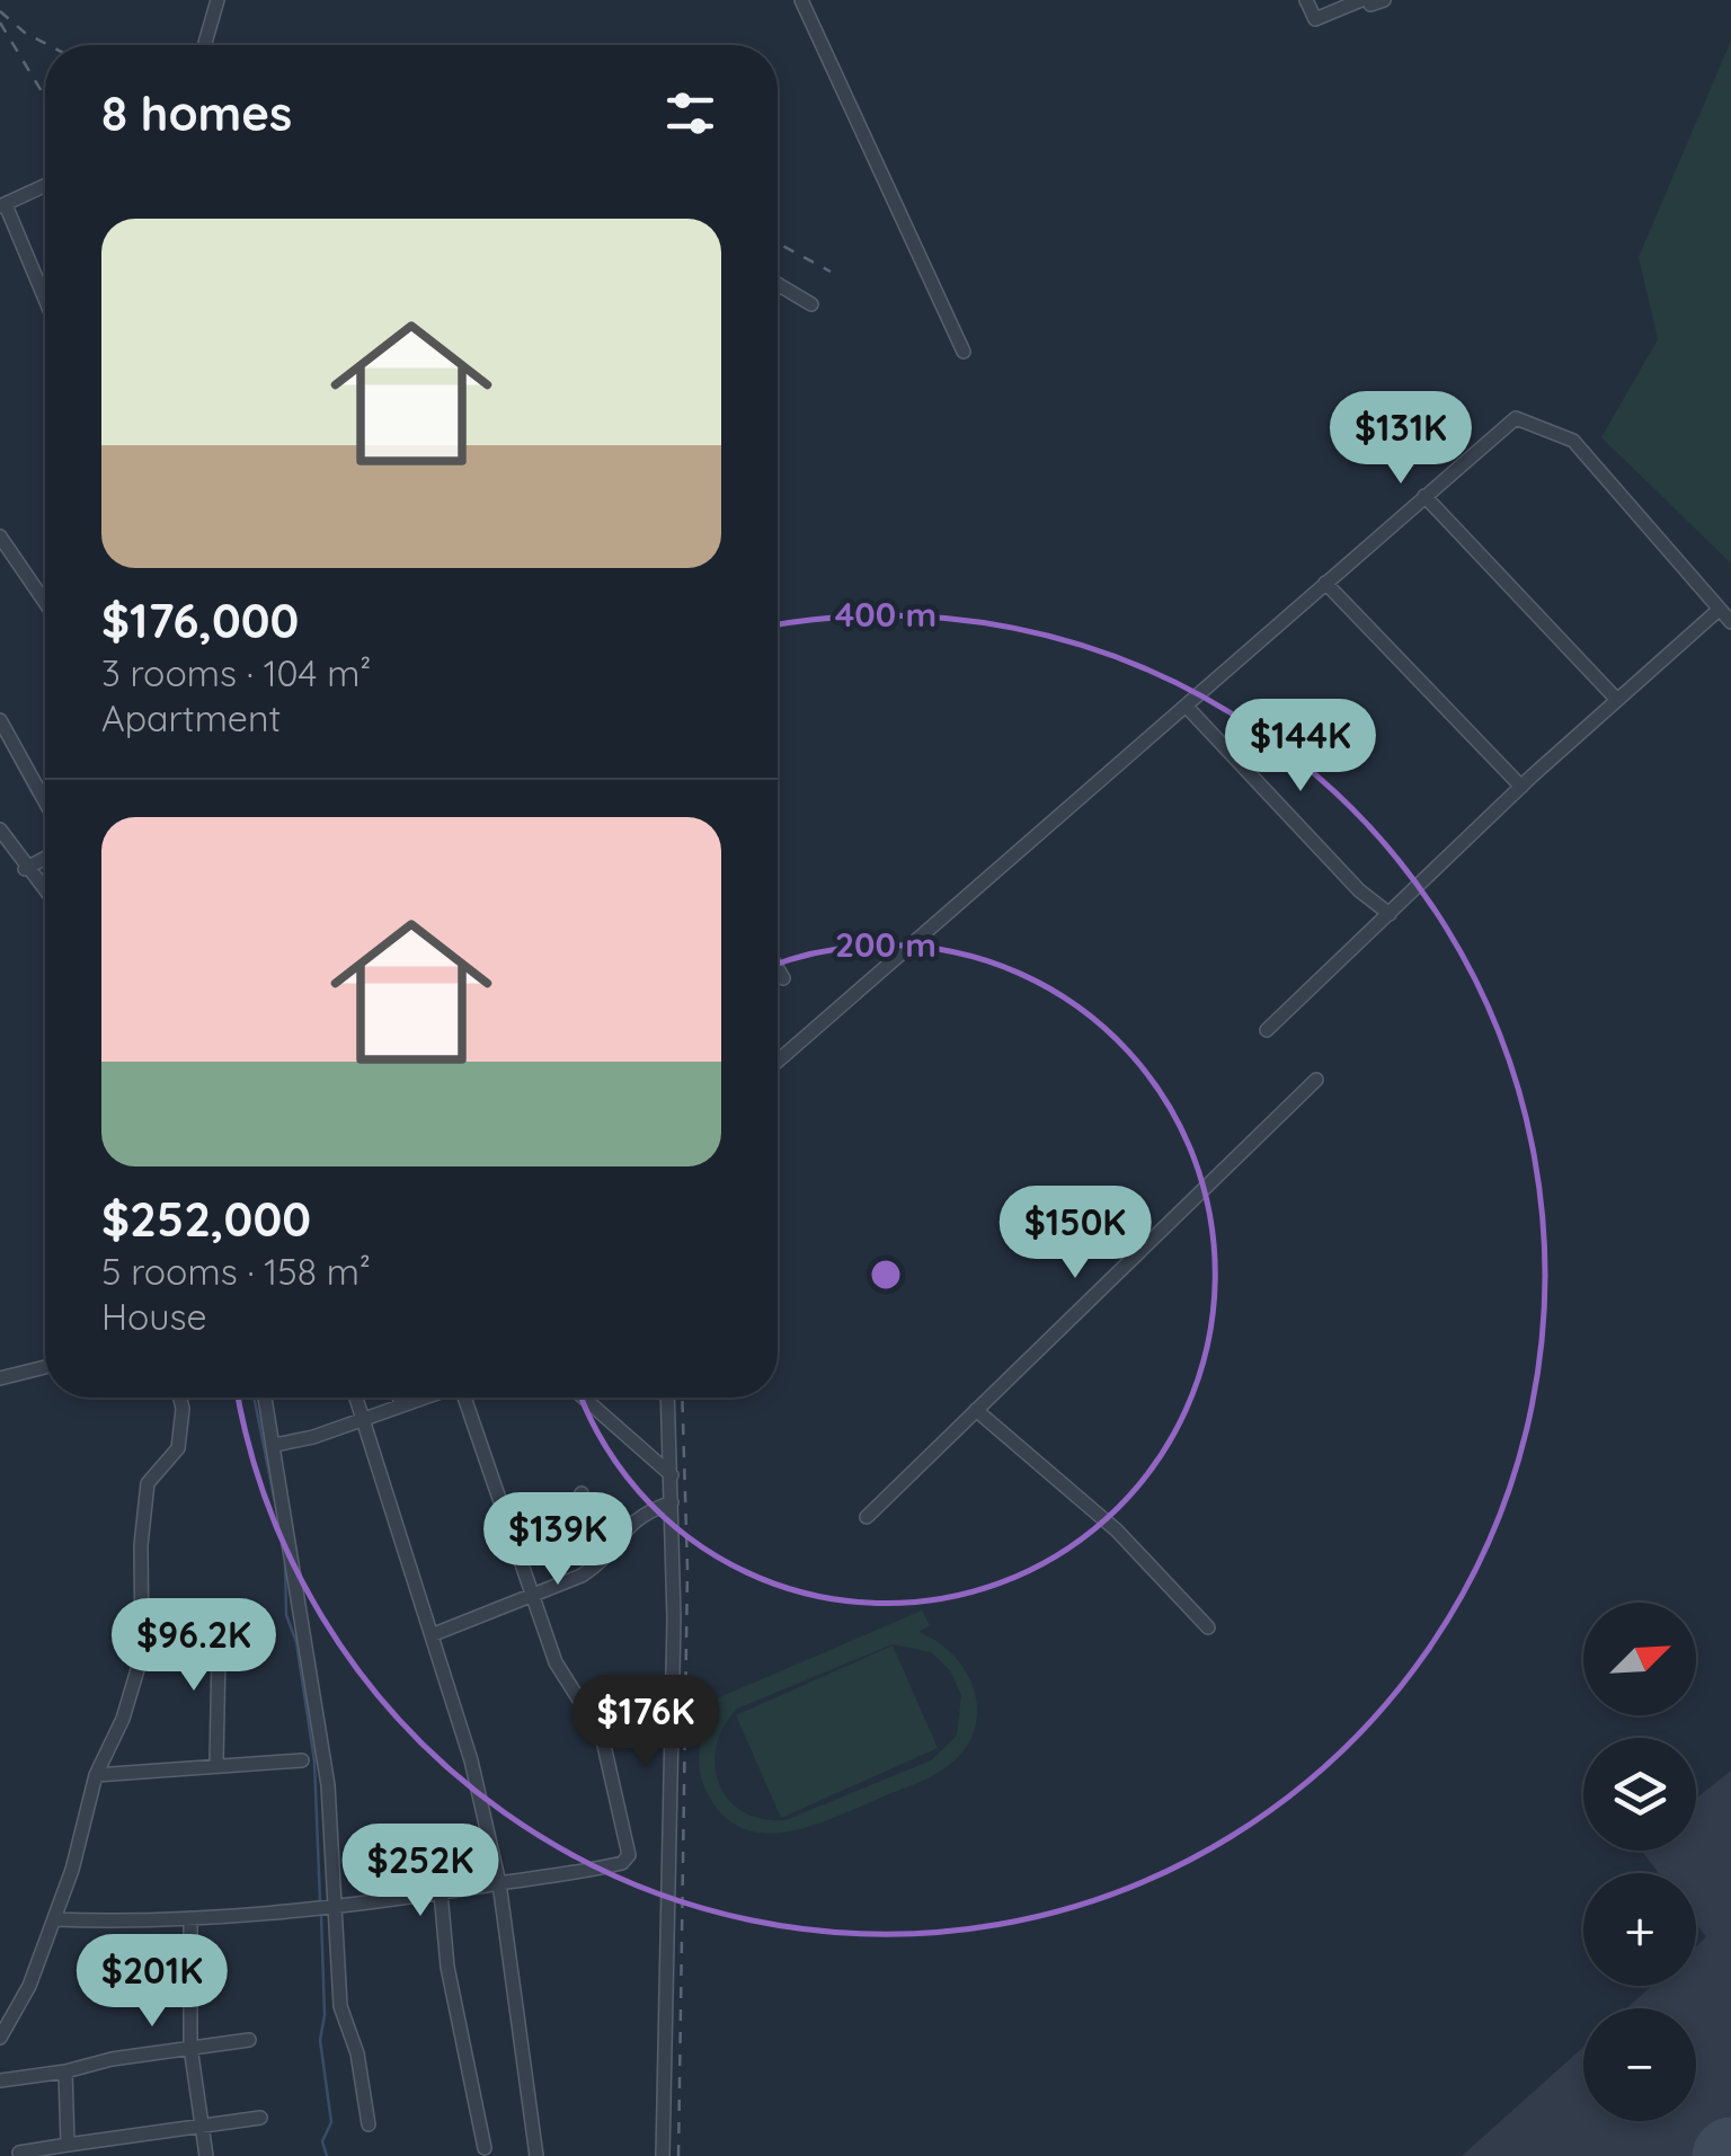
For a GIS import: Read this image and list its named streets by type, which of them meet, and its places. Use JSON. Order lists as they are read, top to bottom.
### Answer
{
  "north": "top right",
  "page": {
    "heading": "8 homes",
    "list": [
      {
        "name": "$176,000",
        "note": "3 rooms · 104 m² · Apartment"
      },
      {
        "name": "$252,000",
        "note": "5 rooms · 158 m² · House"
      }
    ],
    "price": [
      "$131K",
      "$144K",
      "$150K",
      "$139K",
      "$96.2K",
      "$176K",
      "$252K",
      "$201K"
    ],
    "map_buttons": ["+", "−"]
  },
  "rings": ["400 m", "200 m"]
}
